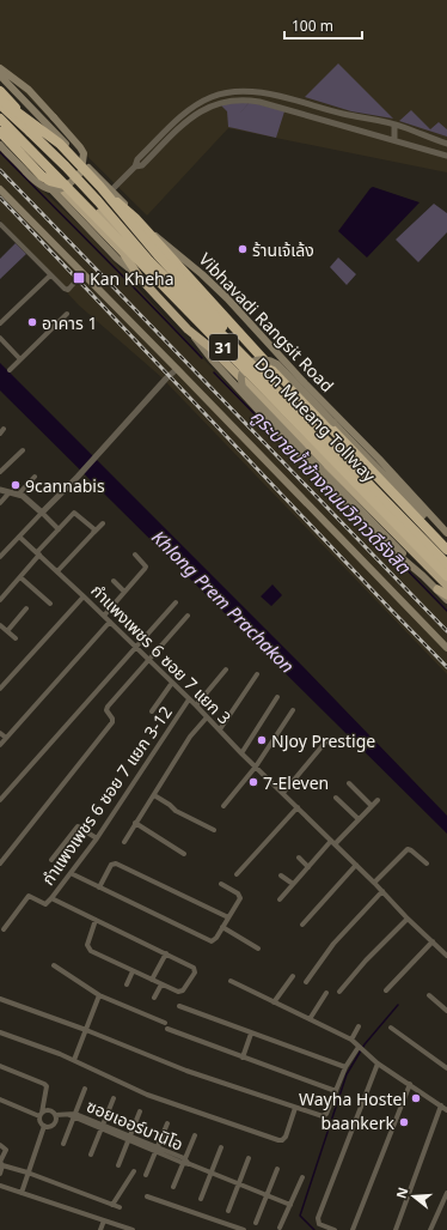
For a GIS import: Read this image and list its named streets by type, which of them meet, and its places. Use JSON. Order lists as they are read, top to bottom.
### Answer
{
  "streets": {
    "highway": ["31", "Don Mueang Tollway"],
    "main road": ["Vibhavadi Rangsit Road"],
    "street": ["กำแพงเพชร 6 ซอย 7 แยก 3", "กำแพงเพชร 6 ซอย 7 แยก 3-12", "ซอยเออร์บานิโอ"]
  },
  "crossings": [
    ["กำแพงเพชร 6 ซอย 7 แยก 3", "กำแพงเพชร 6 ซอย 7 แยก 3-12"]
  ],
  "water": ["คูระบายน้ำข้างถนนวิภาวดีรังสิต", "Khlong Prem Prachakon"],
  "places": {
    "other": [
      "ร้านเจ้เล้ง",
      "อาคาร 1",
      "9cannabis",
      "NJoy Prestige",
      "7-Eleven",
      "Wayha Hostel",
      "baankerk"
    ],
    "transit": ["Kan Kheha"]
  },
  "scale_bar": "100 m",
  "north": "left"
}
